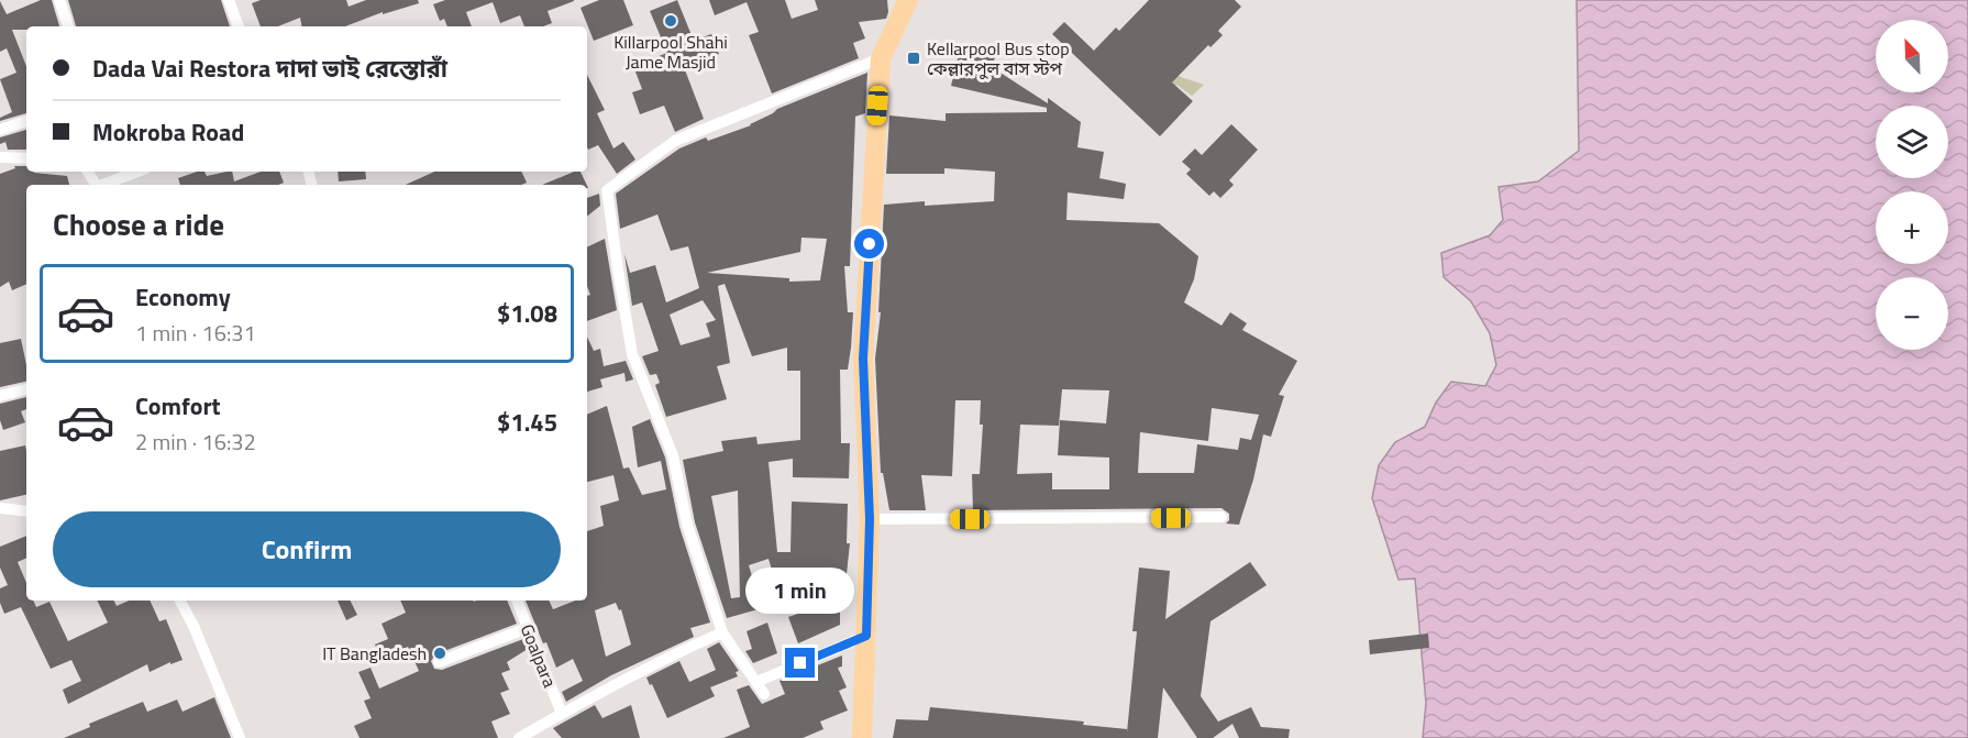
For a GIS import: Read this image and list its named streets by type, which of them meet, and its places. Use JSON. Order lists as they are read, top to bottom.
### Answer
{
  "streets": {
    "street": ["Goalpara"]
  },
  "places": {
    "other": ["Killarpool Shahi Jame Masjid", "IT Bangladesh"],
    "transit": ["Kellarpool Bus stop কেল্লারপুল বাস স্টপ"]
  },
  "north": "top left",
  "page": {
    "map_buttons": ["+", "−"],
    "banner": ["Dada Vai Restora দাদা ভাই রেস্তোরাঁ", "Mokroba Road"],
    "heading": "Choose a ride",
    "list": [
      {
        "name": "Economy",
        "note": "1 min · 16:31",
        "value": "$1.08"
      },
      {
        "name": "Comfort",
        "note": "2 min · 16:32",
        "value": "$1.45"
      }
    ],
    "buttons": "Confirm",
    "bubble": "1 min"
  }
}
